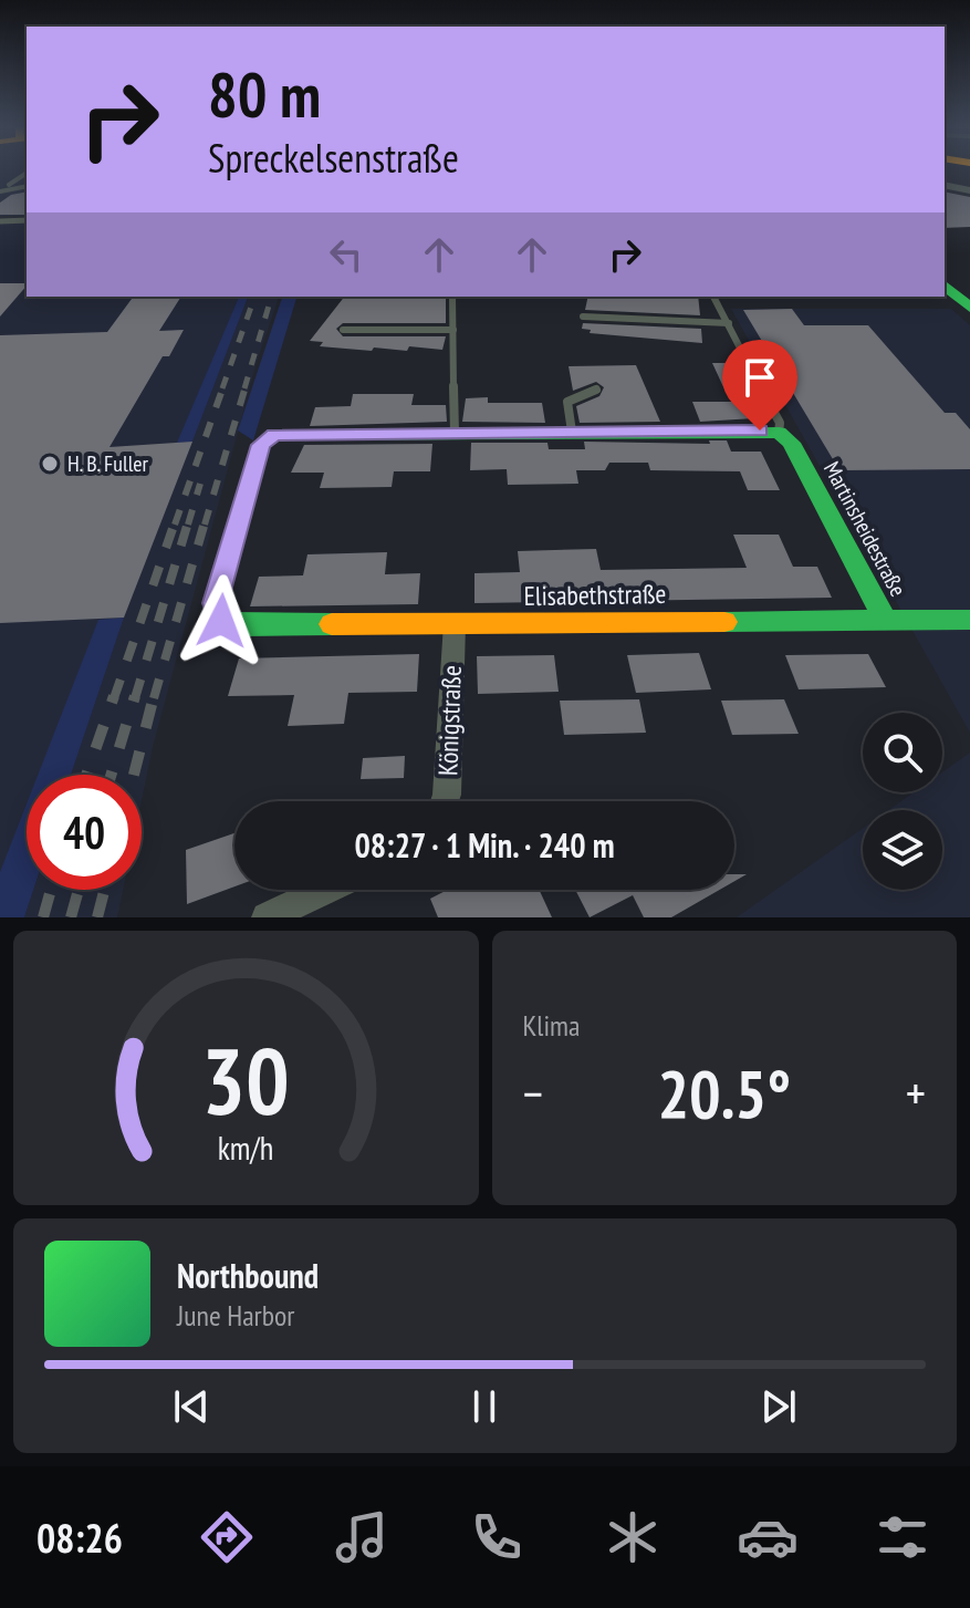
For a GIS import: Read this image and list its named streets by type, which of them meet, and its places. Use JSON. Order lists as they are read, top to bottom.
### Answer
{
  "streets": {
    "main road": ["Martinsheidestraße", "Elisabethstraße"],
    "street": ["Königstraße"]
  },
  "crossings": [
    ["Martinsheidestraße", "Elisabethstraße"],
    ["Elisabethstraße", "Königstraße"]
  ],
  "places": ["H. B. Fuller"],
  "page": {
    "turn": ["80 m", "Spreckelsenstraße"],
    "limit": "40",
    "trip": "08:27 · 1 Min. · 240 m",
    "tile": "Klima",
    "heat": ["−", "20.5°", "+"],
    "song": ["Northbound", "June Harbor"],
    "tabs": "08:26",
    "gauge": ["30", "km/h"]
  }
}
